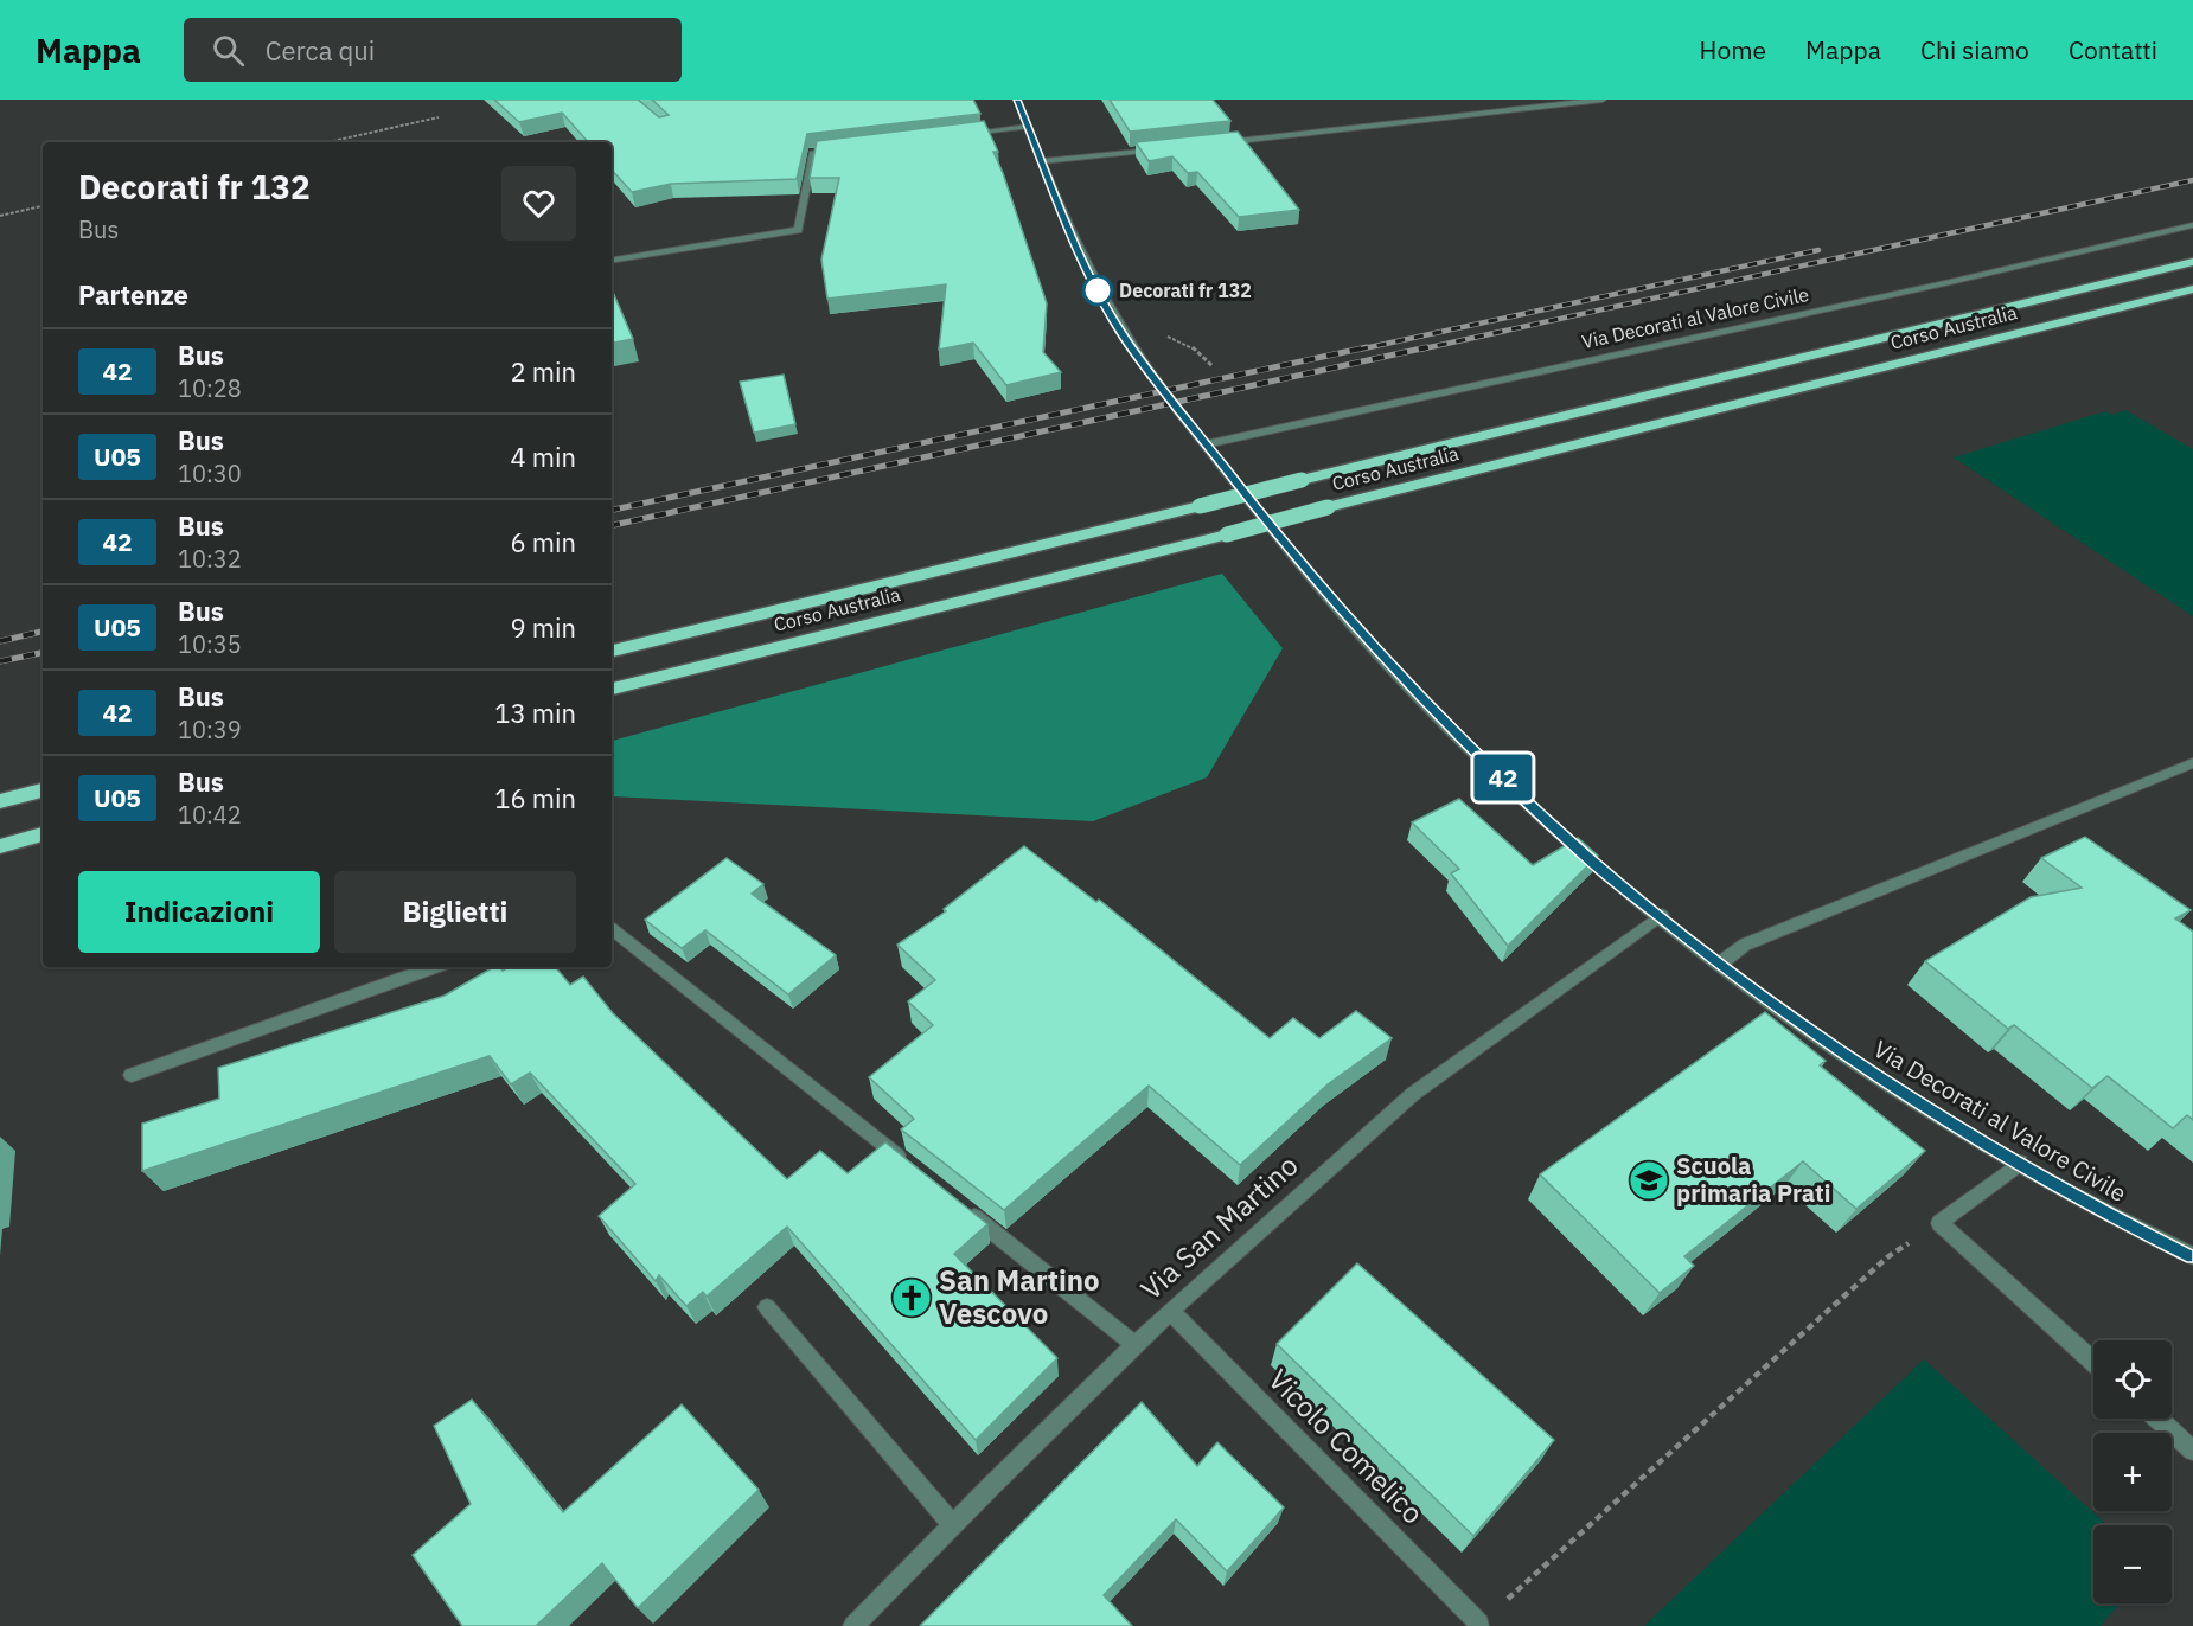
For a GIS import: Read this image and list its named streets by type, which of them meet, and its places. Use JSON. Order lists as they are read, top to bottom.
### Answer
{
  "streets": {
    "highway": ["Corso Australia"],
    "street": ["Via Decorati al Valore Civile", "Via San Martino", "Vicolo Comelico"]
  },
  "crossings": [
    ["Via Decorati al Valore Civile", "Via San Martino"],
    ["Via San Martino", "Vicolo Comelico"]
  ],
  "places": {
    "other": ["Decorati fr 132"],
    "school or university": ["Scuola primaria Prati"],
    "church": ["San Martino Vescovo"]
  },
  "lines": ["bus line 42"],
  "page": {
    "header": "Mappa",
    "search": "Cerca qui",
    "nav": [
      "Home",
      "Mappa",
      "Chi siamo",
      "Contatti"
    ],
    "on_map": "42",
    "heading": [
      ["Decorati fr 132", "Bus"],
      "Partenze"
    ],
    "list": [
      {
        "mark": "42",
        "name": "Bus",
        "note": "10:28",
        "value": "2 min"
      },
      {
        "mark": "U05",
        "name": "Bus",
        "note": "10:30",
        "value": "4 min"
      },
      {
        "mark": "42",
        "name": "Bus",
        "note": "10:32",
        "value": "6 min"
      },
      {
        "mark": "U05",
        "name": "Bus",
        "note": "10:35",
        "value": "9 min"
      },
      {
        "mark": "42",
        "name": "Bus",
        "note": "10:39",
        "value": "13 min"
      },
      {
        "mark": "U05",
        "name": "Bus",
        "note": "10:42",
        "value": "16 min"
      }
    ],
    "buttons": ["Indicazioni", "Biglietti"],
    "map_buttons": ["+", "−"]
  }
}
